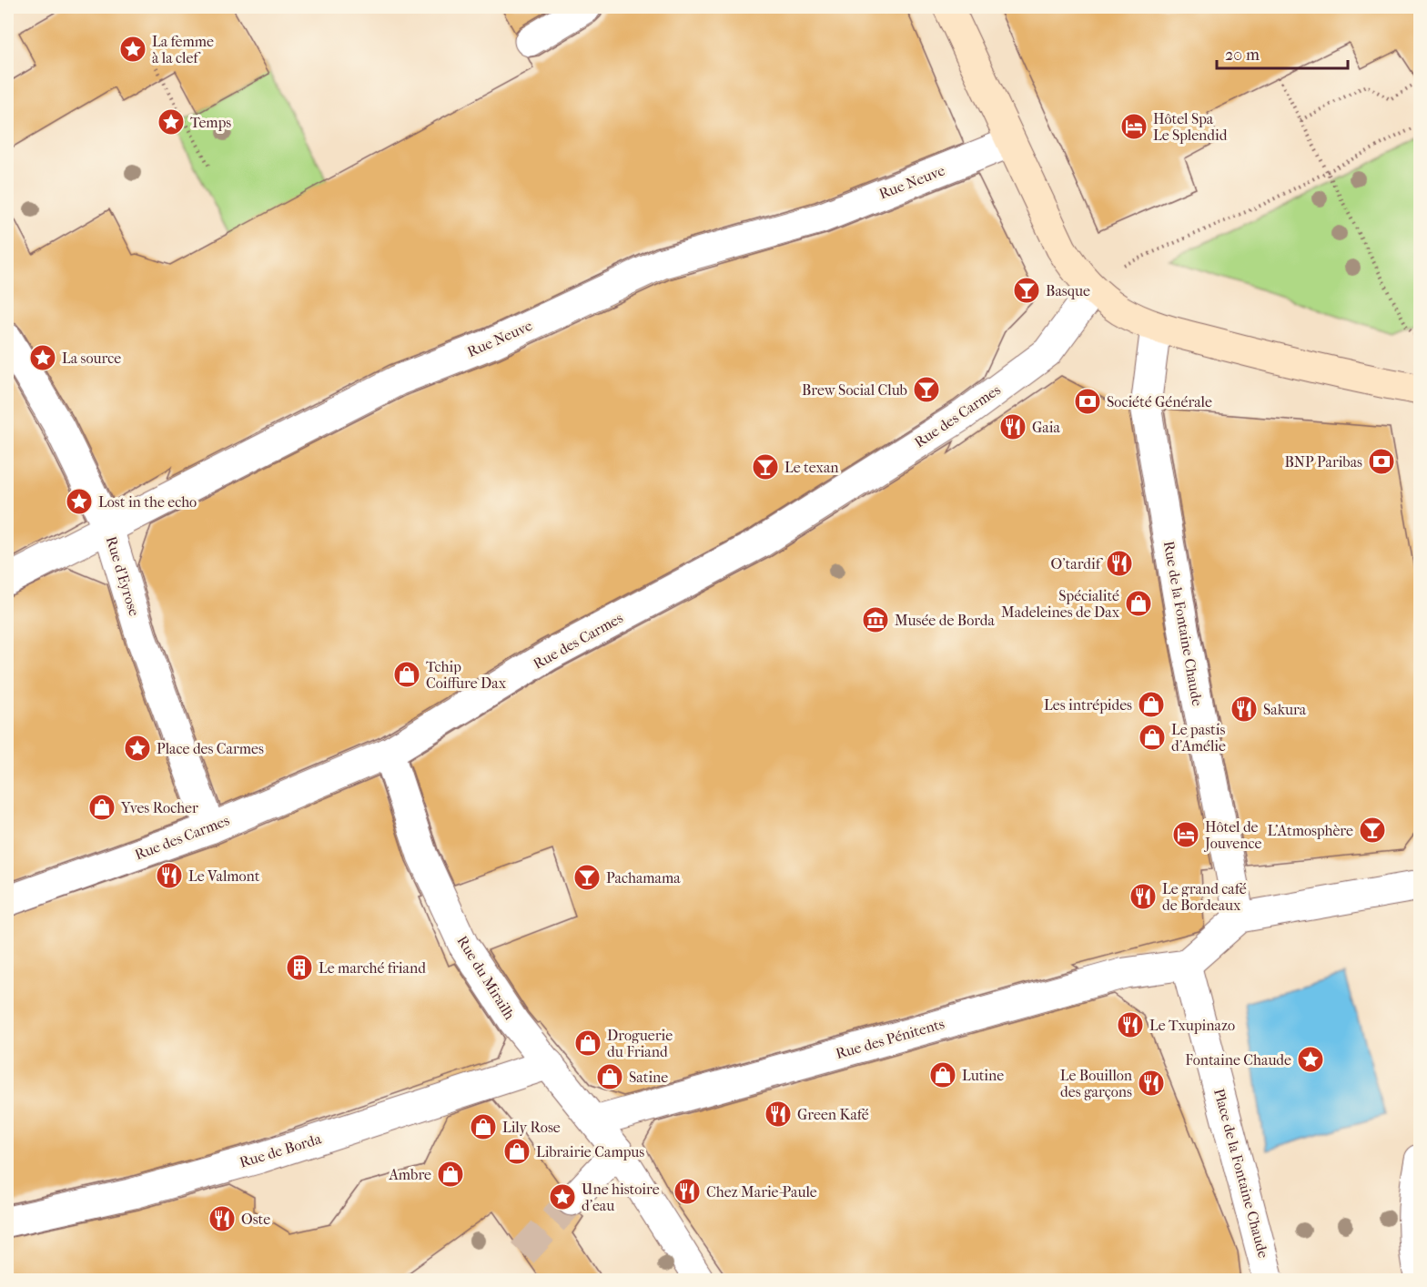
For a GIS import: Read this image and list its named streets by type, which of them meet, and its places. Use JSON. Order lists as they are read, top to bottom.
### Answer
{
  "streets": {
    "street": [
      "Rue Neuve",
      "Rue des Carmes",
      "Rue d'Eyrose",
      "Rue de la Fontaine Chaude",
      "Rue du Mirailh",
      "Rue des Pénitents",
      "Rue de Borda",
      "Place de la Fontaine Chaude"
    ]
  },
  "crossings": [
    ["Rue Neuve", "Rue d'Eyrose"],
    ["Rue des Carmes", "Rue d'Eyrose"],
    ["Rue des Carmes", "Rue du Mirailh"],
    ["Rue du Mirailh", "Rue des Pénitents"],
    ["Rue du Mirailh", "Rue de Borda"],
    ["Rue des Pénitents", "Place de la Fontaine Chaude"]
  ],
  "places": {
    "place": [
      "La femme à la clef",
      "Temps",
      "La source",
      "Lost in the echo",
      "Place des Carmes",
      "Fontaine Chaude",
      "Une histoire d'eau"
    ],
    "hotel": ["Hôtel Spa Le Splendid", "Hôtel de Jouvence"],
    "bar": [
      "Basque",
      "Brew Social Club",
      "Le texan",
      "L'Atmosphère",
      "Pachamama"
    ],
    "bank": ["Société Générale", "BNP Paribas"],
    "restaurant": [
      "Gaia",
      "O'tardif",
      "Sakura",
      "Le Valmont",
      "Le grand café de Bordeaux",
      "Le Txupinazo",
      "Le Bouillon des garçons",
      "Green Kafé",
      "Chez Marie-Paule",
      "Oste"
    ],
    "shop": [
      "Spécialité Madeleines de Dax",
      "Tchip Coiffure Dax",
      "Les intrépides",
      "Le pastis d'Amélie",
      "Yves Rocher",
      "Droguerie du Friand",
      "Lutine",
      "Satine",
      "Lily Rose",
      "Librairie Campus",
      "Ambre"
    ],
    "museum": ["Musée de Borda"],
    "building": ["Le marché friand"]
  },
  "scale_bar": "20 m"
}
